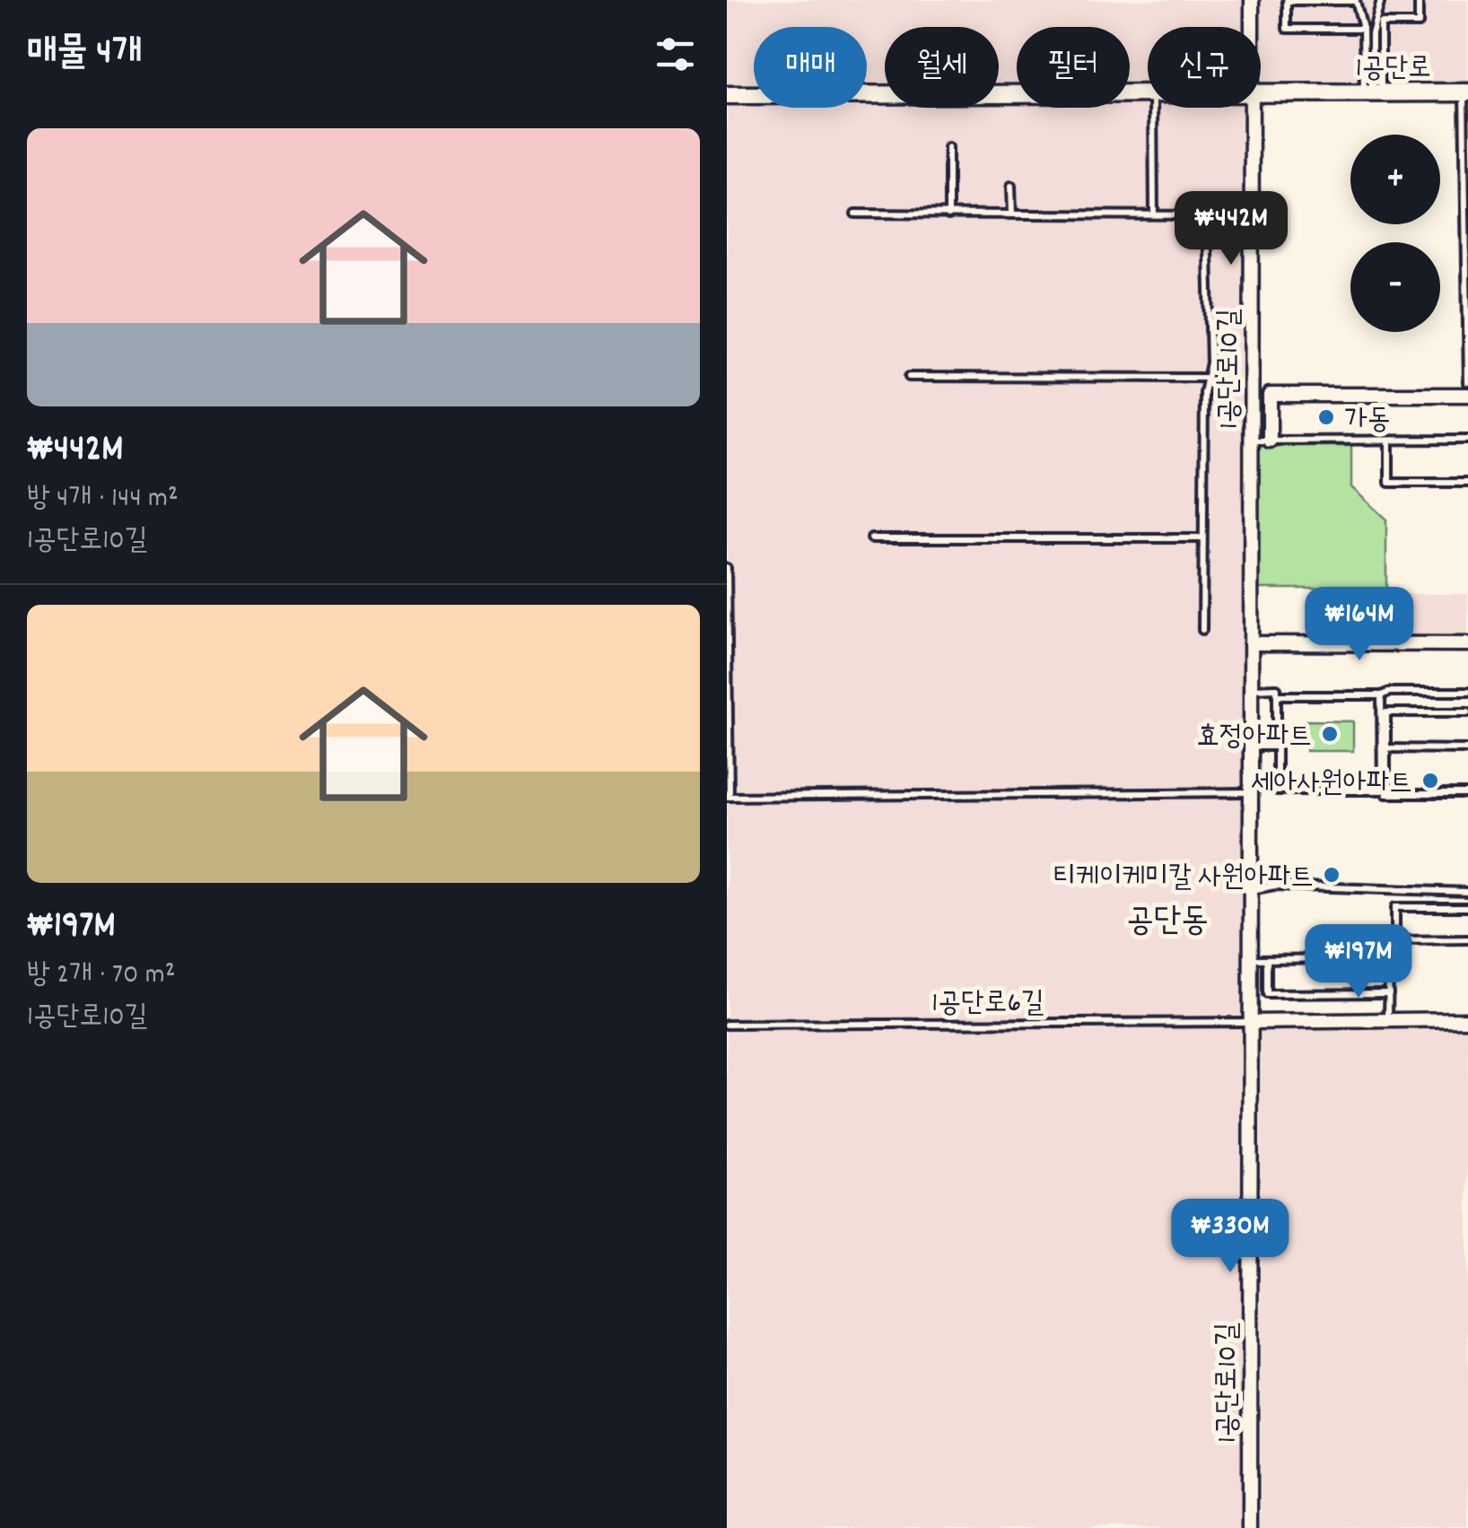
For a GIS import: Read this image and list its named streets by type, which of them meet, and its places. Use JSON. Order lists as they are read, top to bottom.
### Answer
{
  "streets": {
    "street": ["1공단로", "1공단로10길"],
    "lane": ["1공단로6길"]
  },
  "crossings": [
    ["1공단로10길", "1공단로6길"]
  ],
  "districts": ["공단동"],
  "places": [
    "가동",
    "효정아파트",
    "세아사원아파트",
    "티케이케미칼 사원아파트"
  ],
  "page": {
    "heading": "매물 4개",
    "chip": [
      "매매",
      "월세",
      "필터",
      "신규"
    ],
    "list": [
      {
        "name": "₩442M",
        "note": "방 4개 · 144 m² · 1공단로10길"
      },
      {
        "name": "₩197M",
        "note": "방 2개 · 70 m² · 1공단로10길"
      }
    ],
    "map_buttons": ["+", "−"],
    "price": [
      "₩442M",
      "₩164M",
      "₩197M",
      "₩330M"
    ]
  }
}
